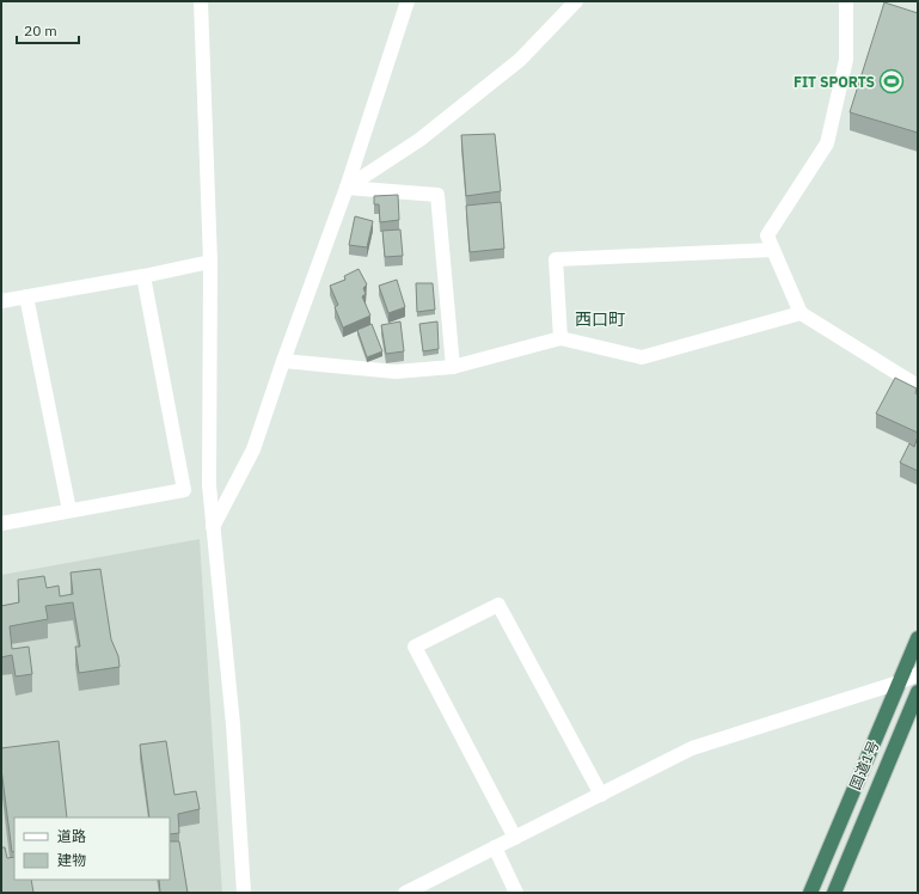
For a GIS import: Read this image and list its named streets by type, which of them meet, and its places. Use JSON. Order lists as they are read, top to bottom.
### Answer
{
  "streets": {
    "highway": ["国道1号"]
  },
  "districts": ["西口町"],
  "places": {
    "sports": ["FIT SPORTS"]
  },
  "legend": ["道路", "建物"],
  "scale_bar": "20 m"
}
